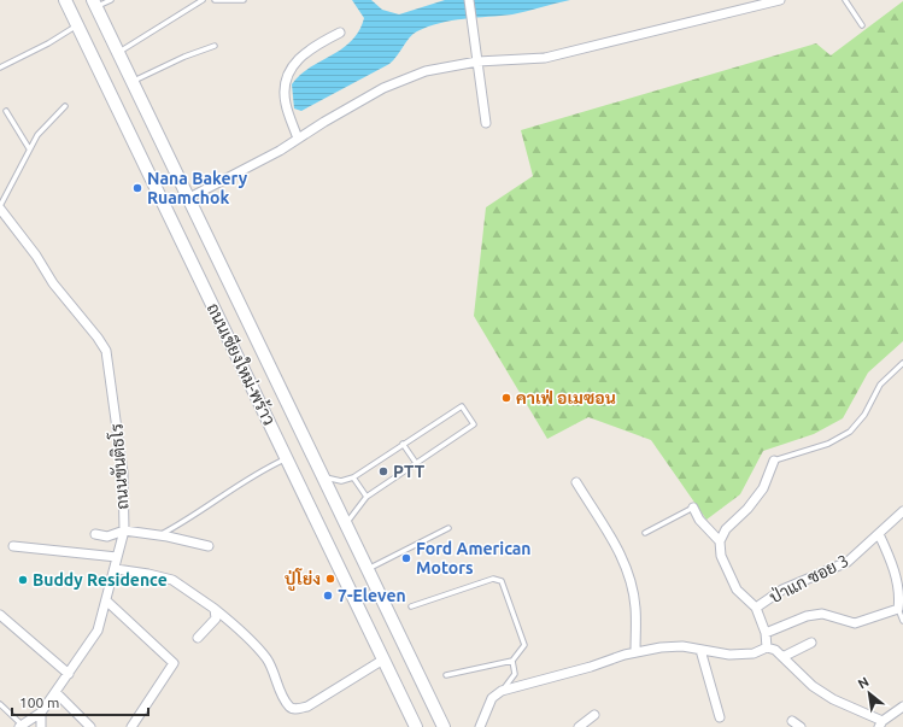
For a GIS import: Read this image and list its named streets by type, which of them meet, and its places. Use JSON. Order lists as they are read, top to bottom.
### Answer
{
  "streets": {
    "main road": ["ถนนเชียงใหม่-พร้าว"],
    "street": ["ถนนขันติธโร", "ป่าแก ซอย 3"]
  },
  "places": [
    "Nana Bakery Ruamchok",
    "คาเฟ่ อเมซอน",
    "PTT",
    "Ford American Motors",
    "ปู่โย่ง",
    "Buddy Residence",
    "7-Eleven"
  ],
  "scale_bar": "100 m",
  "north": "top left"
}
